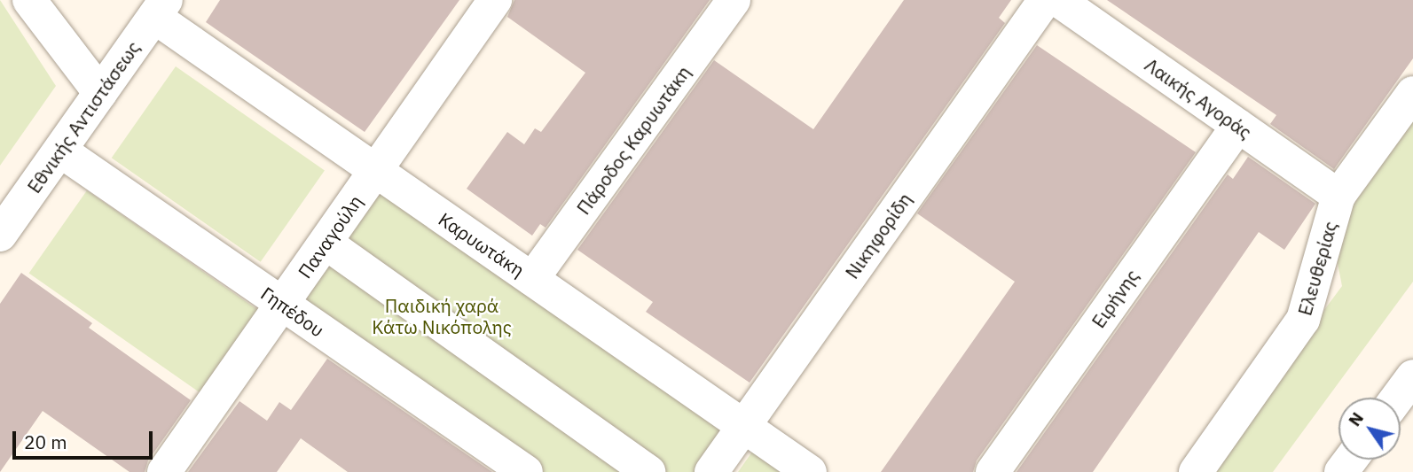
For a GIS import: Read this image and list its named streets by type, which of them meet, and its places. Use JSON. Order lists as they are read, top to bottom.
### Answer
{
  "streets": {
    "main road": [
      "Λαικής Αγοράς",
      "Εθνικής Αντιστάσεως",
      "Πάροδος Καρυωτάκη",
      "Νικηφορίδη",
      "Παναγούλη",
      "Καρυωτάκη",
      "Ελευθερίας",
      "Ειρήνης",
      "Γηπέδου"
    ]
  },
  "crossings": [
    ["Λαικής Αγοράς", "Ελευθερίας"],
    ["Λαικής Αγοράς", "Ειρήνης"],
    ["Εθνικής Αντιστάσεως", "Καρυωτάκη"],
    ["Εθνικής Αντιστάσεως", "Γηπέδου"],
    ["Πάροδος Καρυωτάκη", "Καρυωτάκη"],
    ["Νικηφορίδη", "Καρυωτάκη"],
    ["Παναγούλη", "Καρυωτάκη"],
    ["Παναγούλη", "Γηπέδου"]
  ],
  "parks": ["Παιδική χαρά Κάτω Νικόπολης"],
  "scale_bar": "20 m",
  "north": "top left"
}
